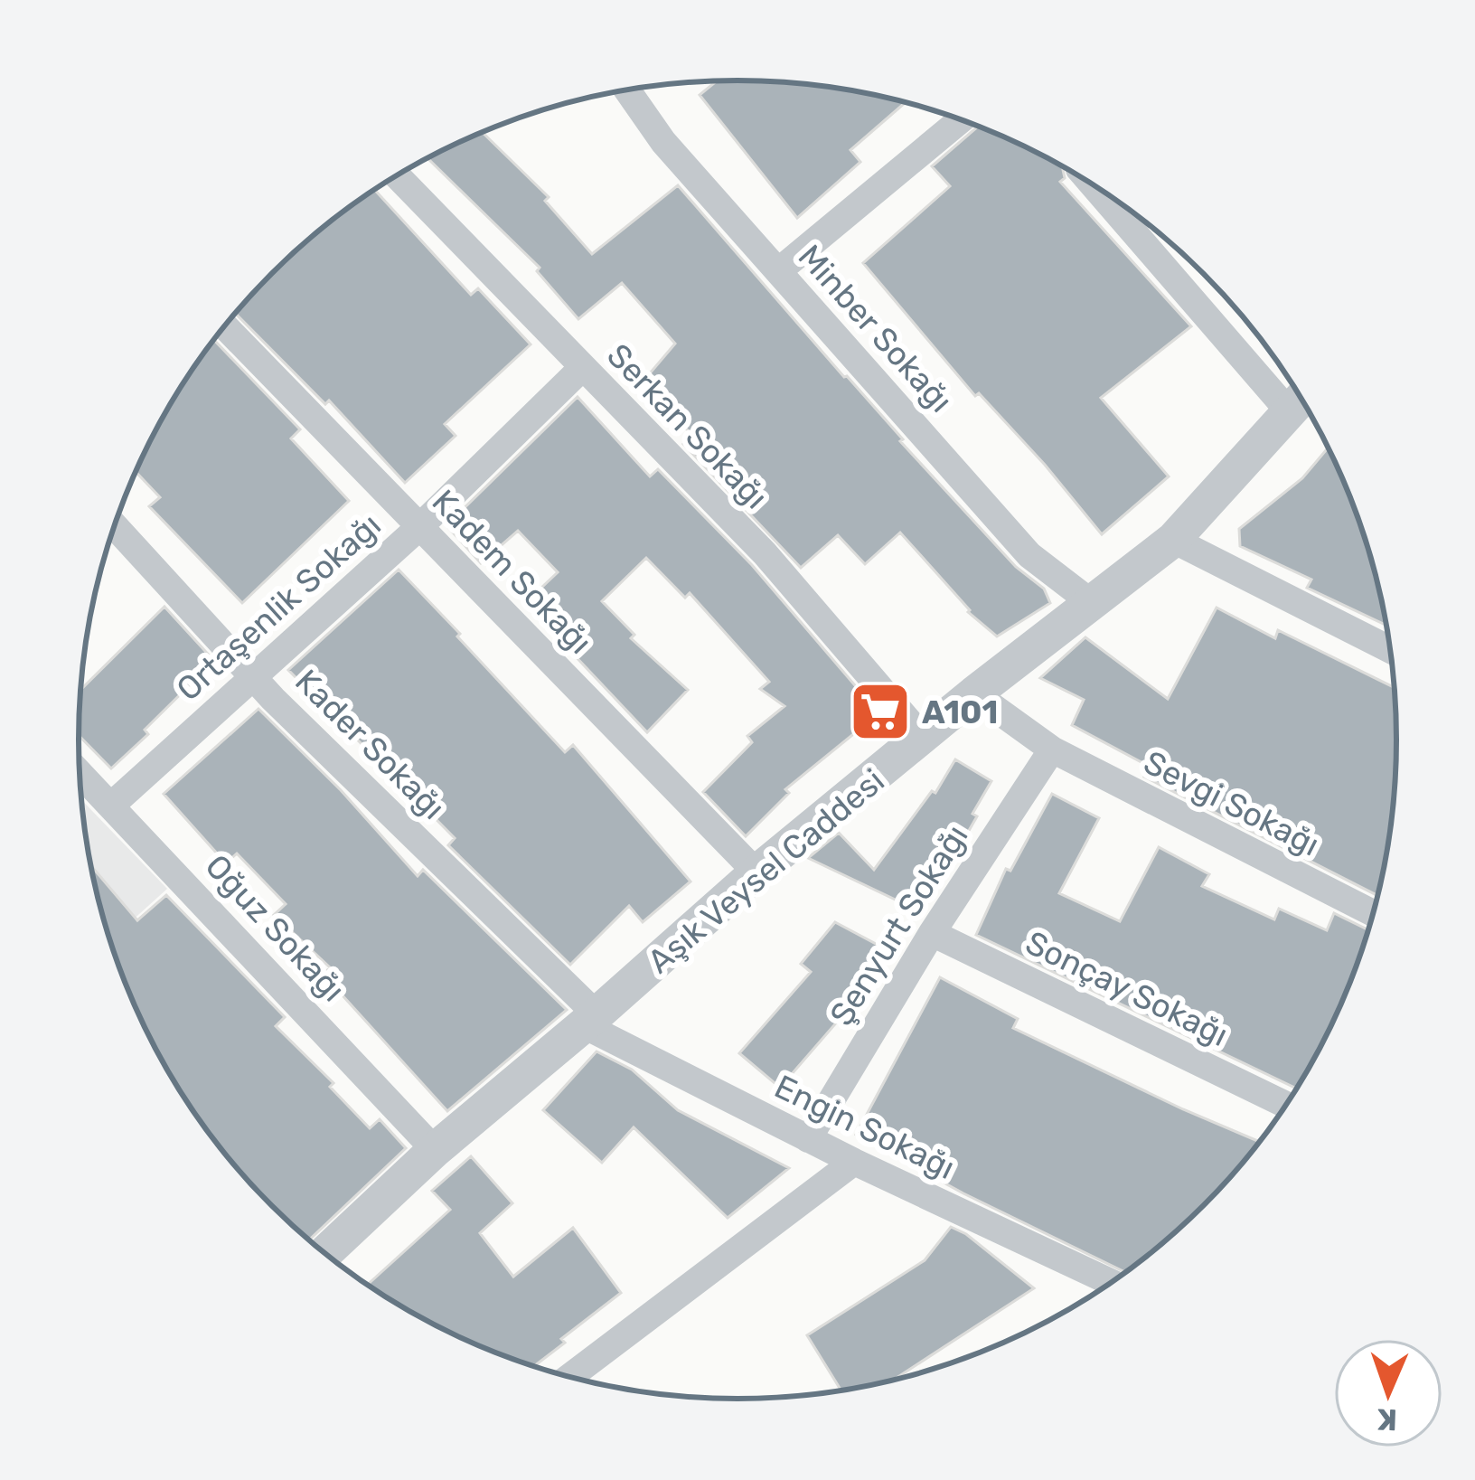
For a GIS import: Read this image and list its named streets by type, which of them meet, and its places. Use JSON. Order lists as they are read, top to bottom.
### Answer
{
  "streets": {
    "street": [
      "Minber Sokağı",
      "Serkan Sokağı",
      "Kadem Sokağı",
      "Ortaşenlik Sokağı",
      "Kader Sokağı",
      "Sevgi Sokağı",
      "Aşık Veysel Caddesi",
      "Şenyurt Sokağı",
      "Oğuz Sokağı",
      "Sonçay Sokağı",
      "Engin Sokağı"
    ]
  },
  "crossings": [
    ["Minber Sokağı", "Aşık Veysel Caddesi"],
    ["Serkan Sokağı", "Ortaşenlik Sokağı"],
    ["Serkan Sokağı", "Aşık Veysel Caddesi"],
    ["Kadem Sokağı", "Ortaşenlik Sokağı"],
    ["Kadem Sokağı", "Aşık Veysel Caddesi"],
    ["Ortaşenlik Sokağı", "Kader Sokağı"],
    ["Ortaşenlik Sokağı", "Oğuz Sokağı"],
    ["Kader Sokağı", "Aşık Veysel Caddesi"],
    ["Kader Sokağı", "Engin Sokağı"],
    ["Sevgi Sokağı", "Aşık Veysel Caddesi"],
    ["Sevgi Sokağı", "Şenyurt Sokağı"],
    ["Aşık Veysel Caddesi", "Oğuz Sokağı"],
    ["Aşık Veysel Caddesi", "Engin Sokağı"],
    ["Şenyurt Sokağı", "Sonçay Sokağı"],
    ["Şenyurt Sokağı", "Engin Sokağı"]
  ],
  "places": {
    "supermarket": ["A101"]
  },
  "north": "bottom"
}
